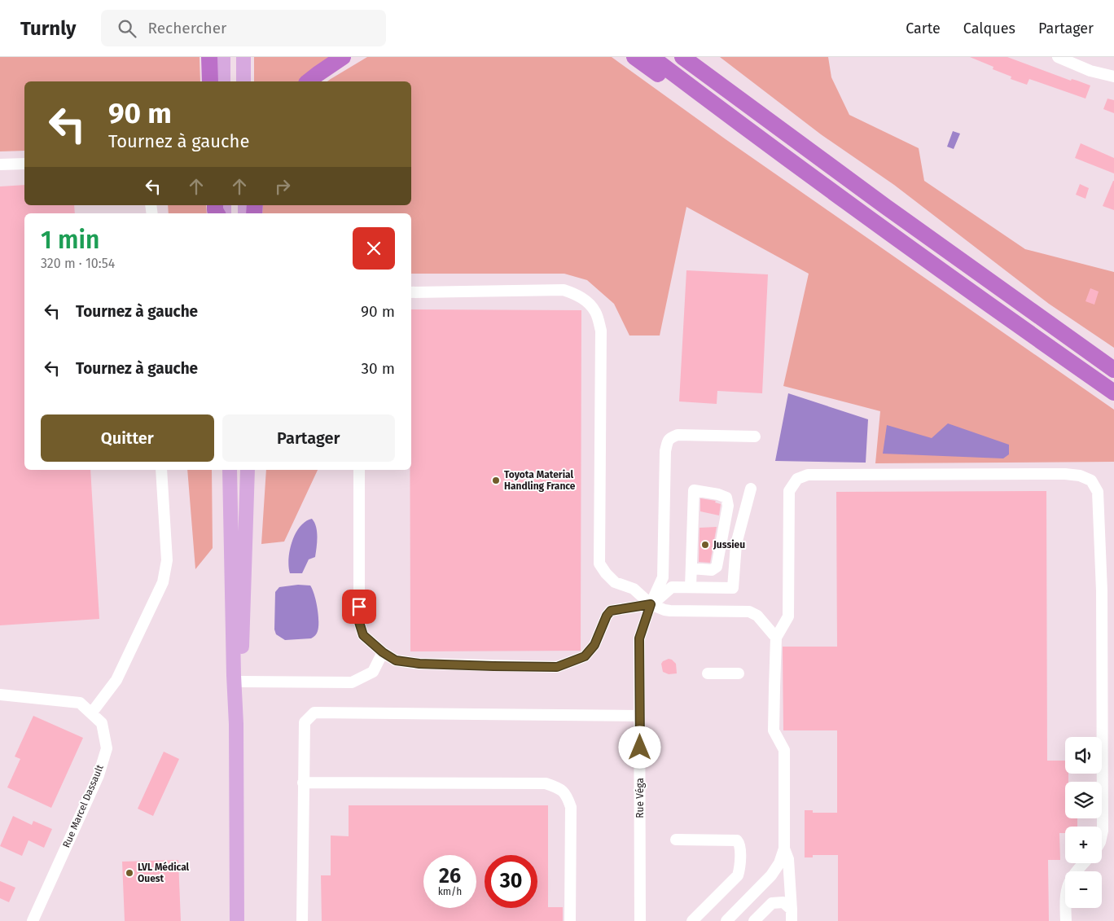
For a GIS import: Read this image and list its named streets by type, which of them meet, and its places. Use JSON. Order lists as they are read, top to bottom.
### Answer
{
  "streets": {
    "street": ["Rue Véga", "Rue Marcel Dassault"]
  },
  "places": ["Toyota Material Handling France", "Jussieu", "LVL Médical Ouest"],
  "page": {
    "header": "Turnly",
    "search": "Rechercher",
    "nav": ["Carte", "Calques", "Partager"],
    "turn": ["90 m", "Tournez à gauche"],
    "heading": ["1 min", "320 m · 10:54"],
    "list": [
      {
        "name": "Tournez à gauche",
        "value": "90 m"
      },
      {
        "name": "Tournez à gauche",
        "value": "30 m"
      }
    ],
    "buttons": ["Quitter", "Partager"],
    "map_buttons": ["+", "−"],
    "speed": "26 km/h",
    "limit": "30"
  }
}
